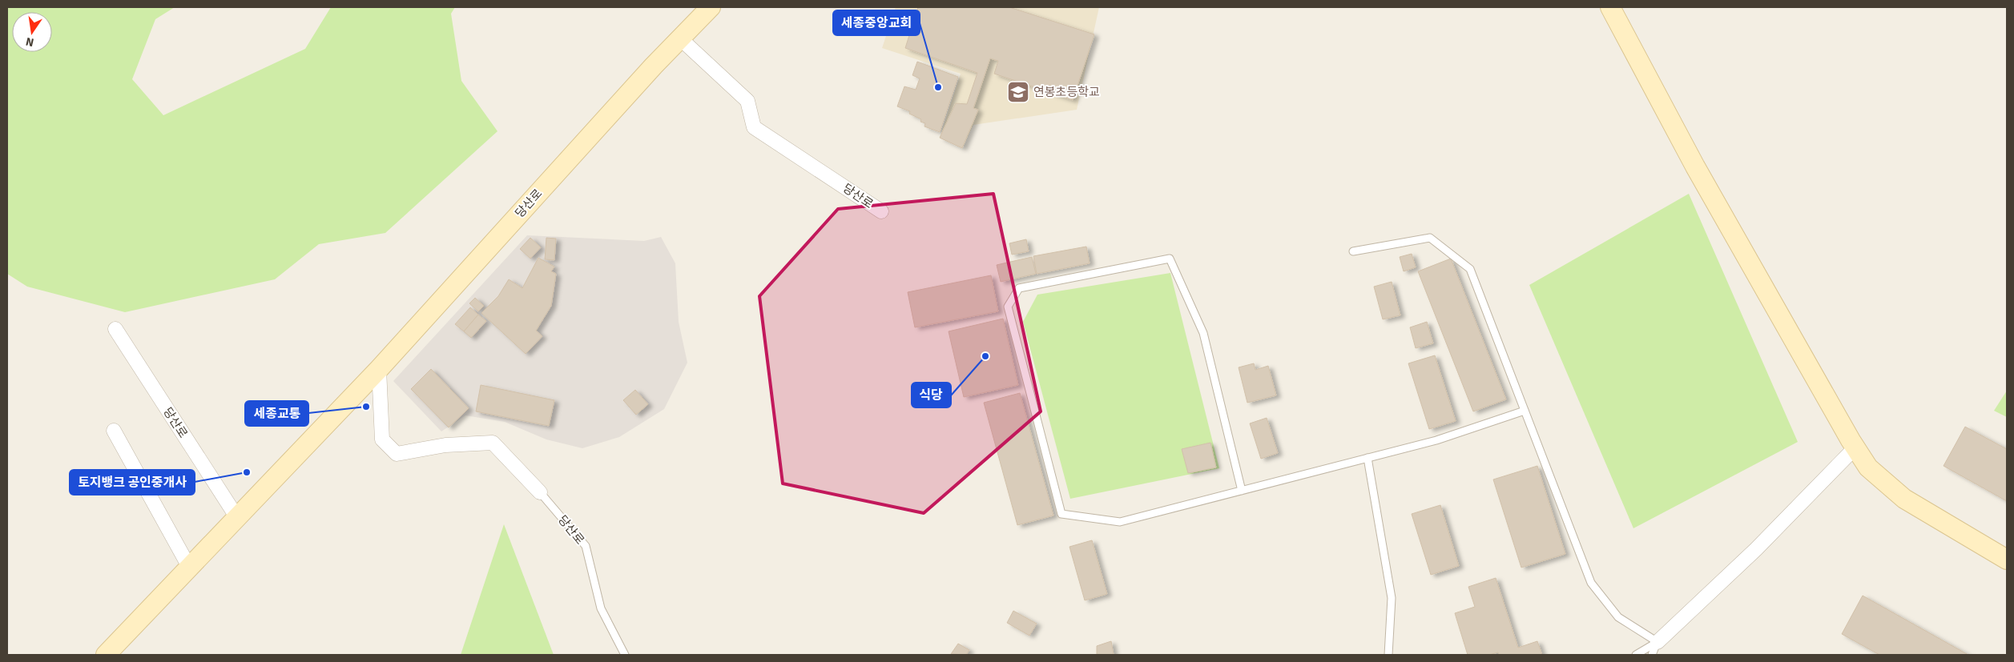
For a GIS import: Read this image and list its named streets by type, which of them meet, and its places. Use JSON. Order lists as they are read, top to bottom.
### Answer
{
  "streets": {
    "main road": ["당산로"]
  },
  "places": {
    "other": [
      "세종중앙교회",
      "식당",
      "세종교통",
      "토지뱅크 공인중개사"
    ],
    "school or university": ["연봉초등학교"]
  },
  "north": "bottom"
}
